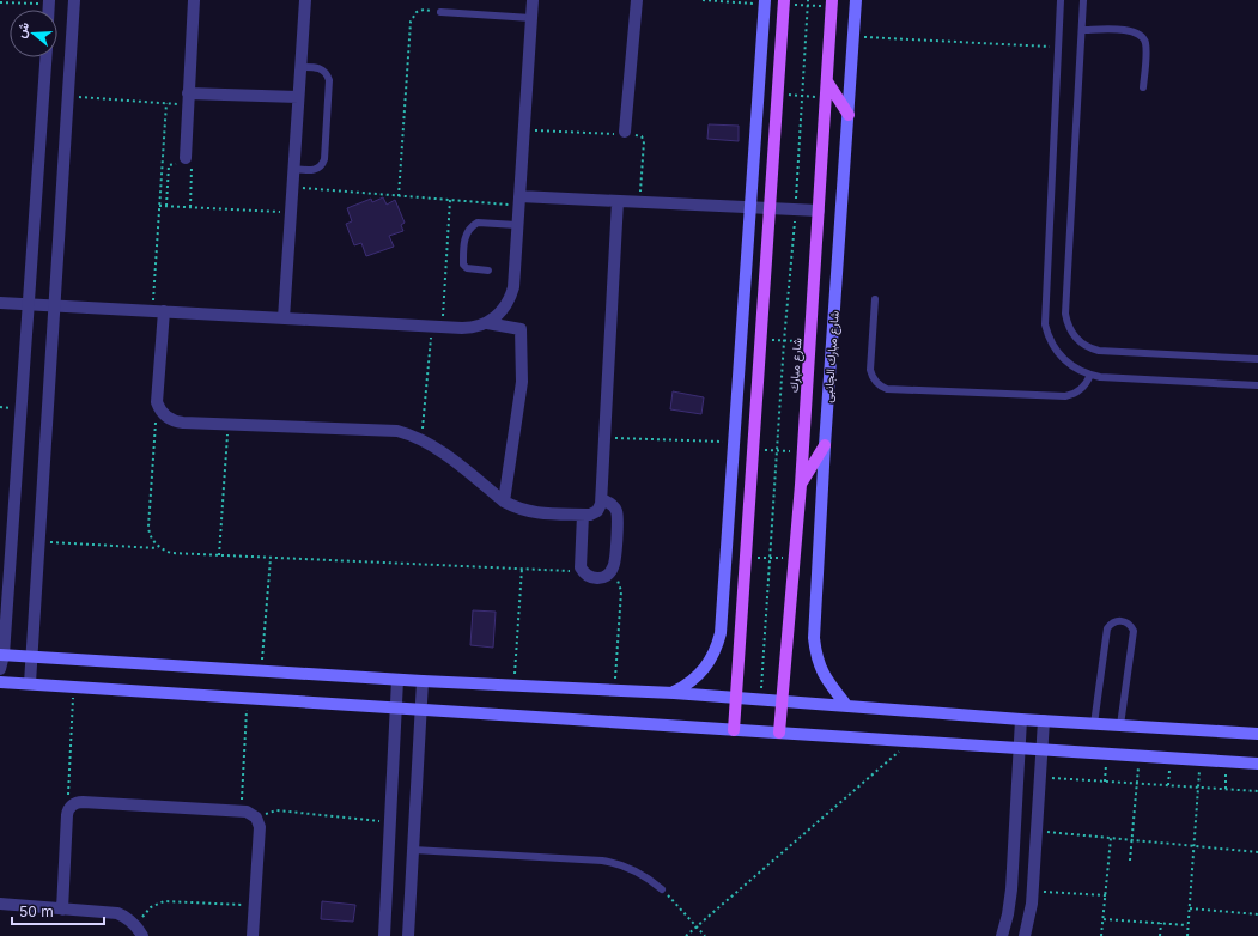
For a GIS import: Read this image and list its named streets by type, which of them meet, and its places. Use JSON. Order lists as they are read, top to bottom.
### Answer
{
  "streets": {
    "main road": ["شارع مبارك الجانبى", "شارع مبارك"]
  },
  "scale_bar": "50 m",
  "north": "left"
}
